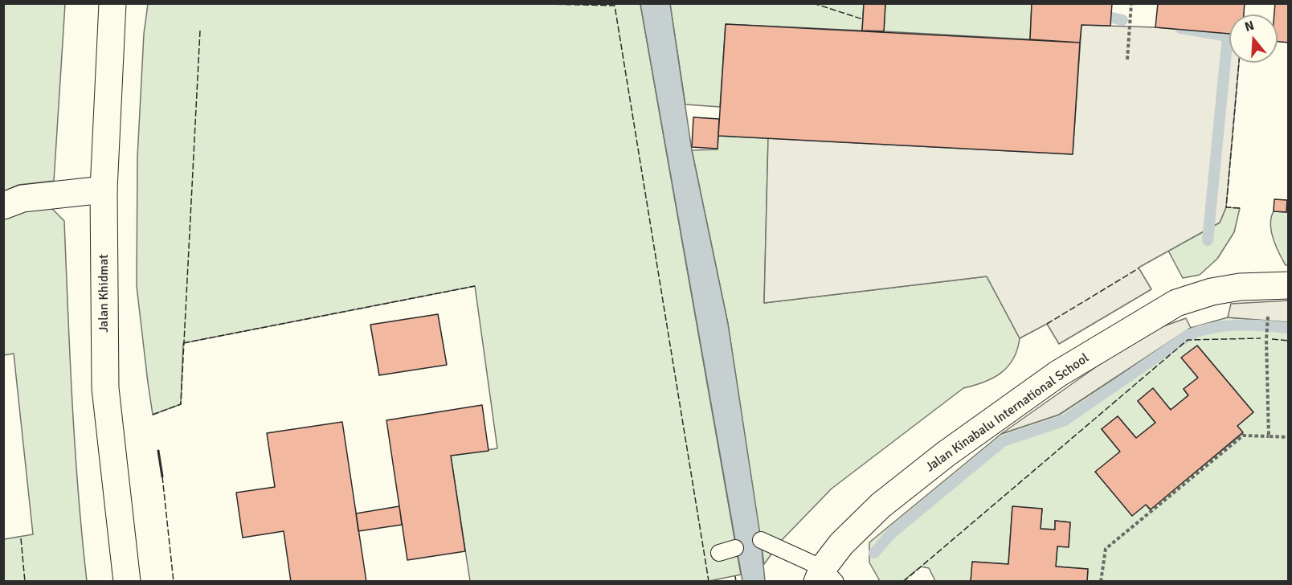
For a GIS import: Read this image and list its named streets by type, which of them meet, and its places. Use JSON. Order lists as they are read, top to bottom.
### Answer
{
  "streets": {
    "street": ["Jalan Khidmat", "Jalan Kinabalu International School"]
  },
  "north": "top"
}
